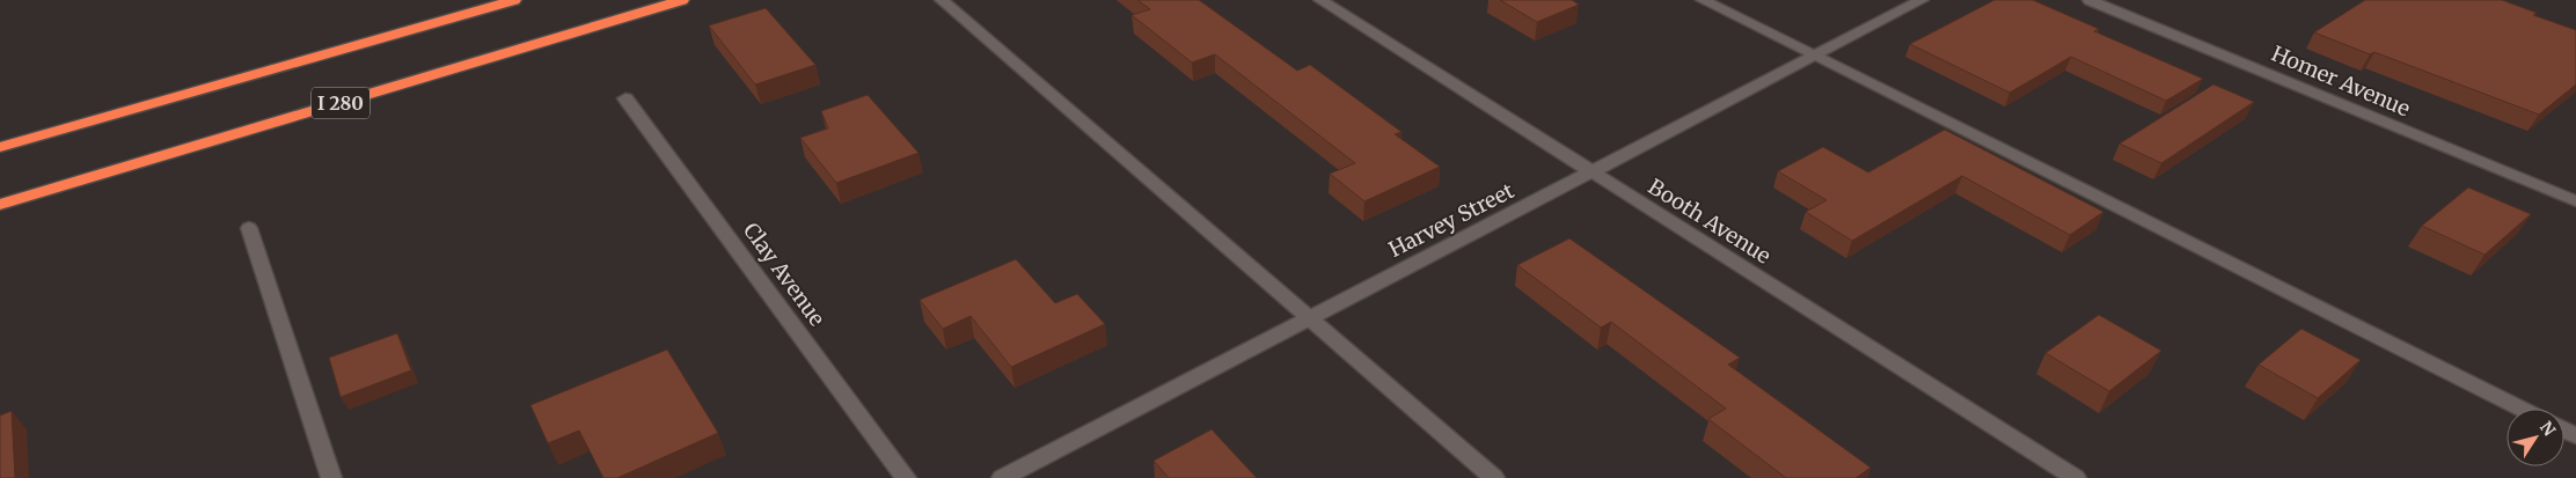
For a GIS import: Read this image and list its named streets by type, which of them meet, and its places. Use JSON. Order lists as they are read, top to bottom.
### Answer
{
  "streets": {
    "highway": ["I 280"],
    "street": [
      "Homer Avenue",
      "Harvey Street",
      "Booth Avenue",
      "Clay Avenue"
    ]
  },
  "crossings": [
    ["Harvey Street", "Booth Avenue"]
  ],
  "north": "top right"
}
